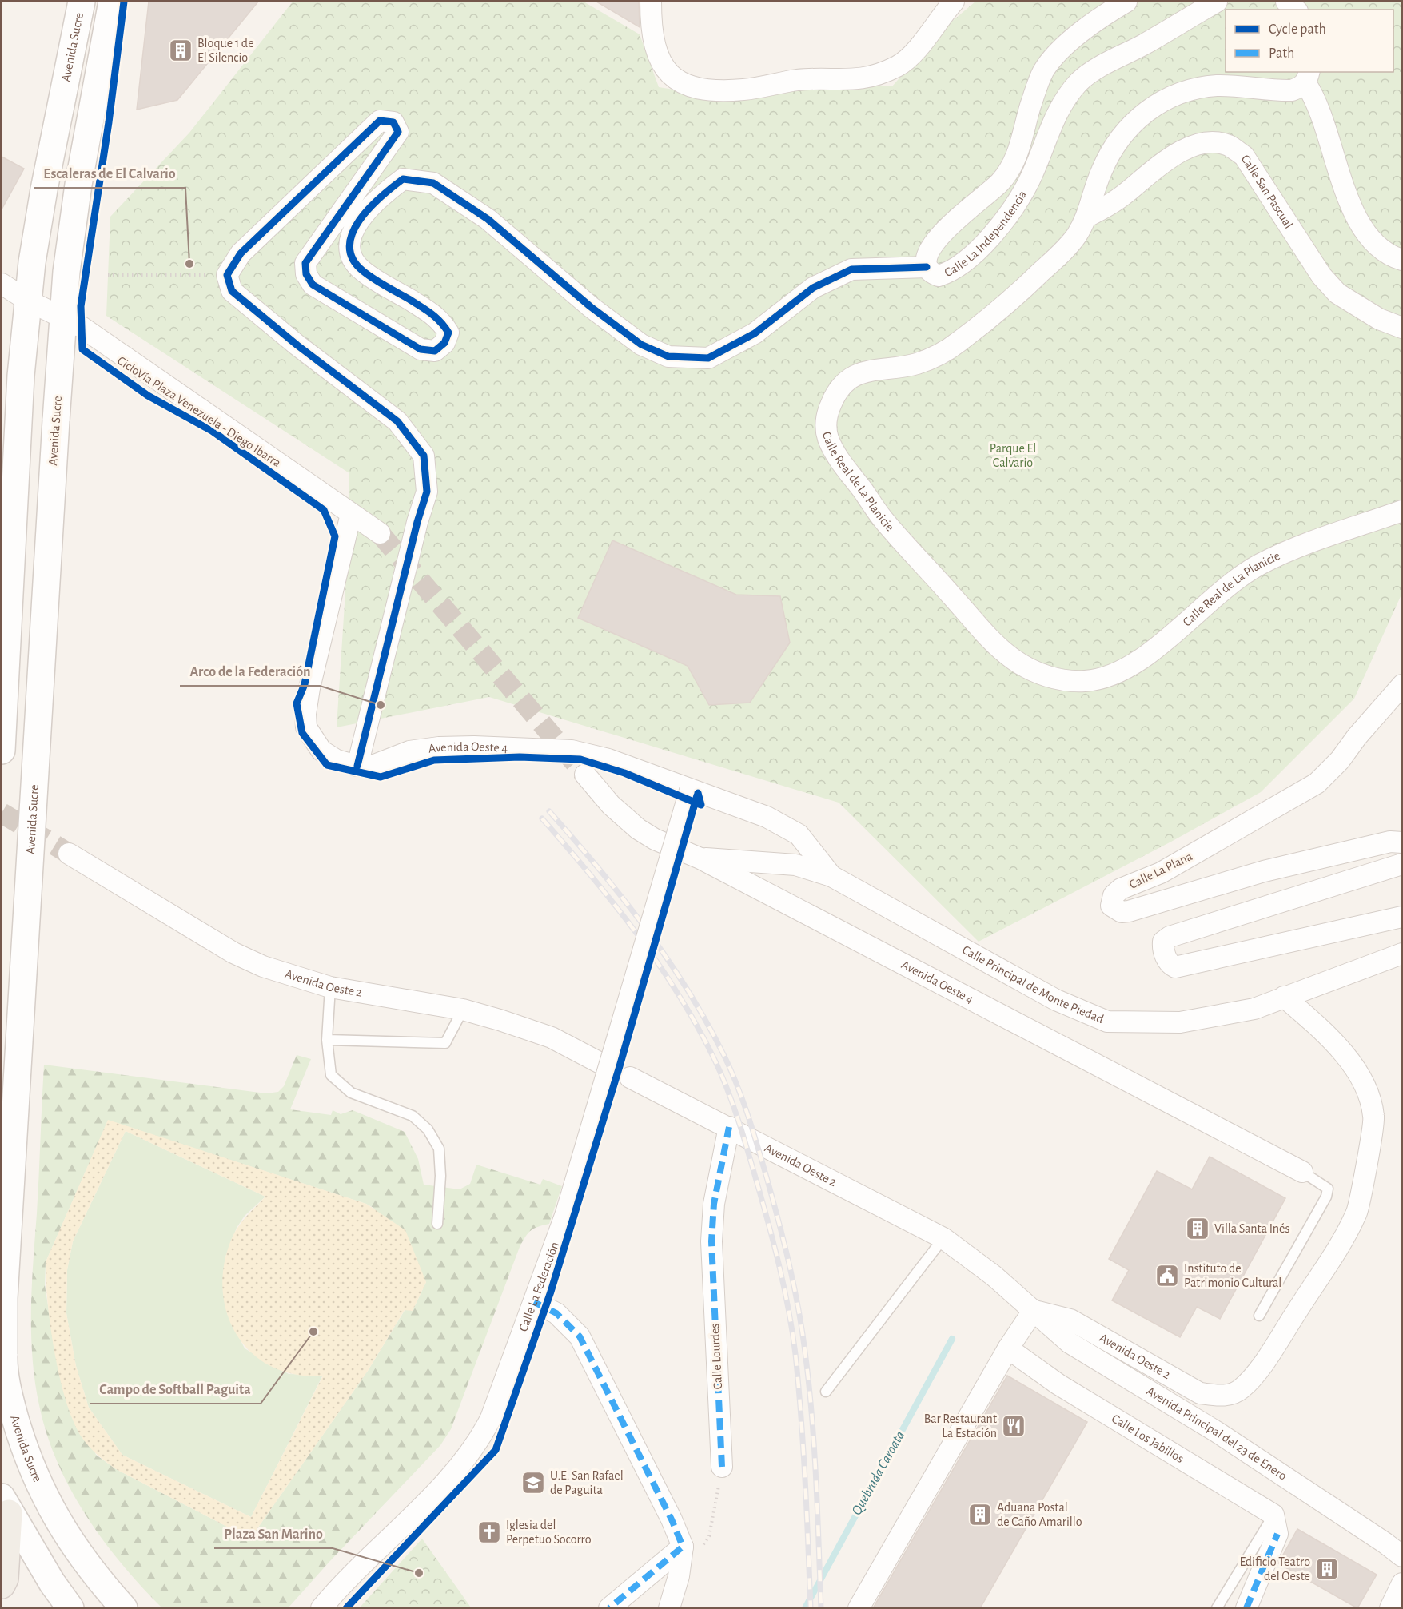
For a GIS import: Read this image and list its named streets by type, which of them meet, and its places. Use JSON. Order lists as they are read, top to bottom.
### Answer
{
  "streets": {
    "main road": ["Avenida Sucre"],
    "street": [
      "Calle San Pascual",
      "Calle La Independencia",
      "Calle Real de La Planicie",
      "Avenida Oeste 4",
      "Calle La Plana",
      "Avenida Oeste 2",
      "Calle Principal de Monte Piedad",
      "Calle La Federación",
      "Calle Lourdes",
      "Avenida Principal del 23 de Enero",
      "Calle Los Jabillos"
    ],
    "cycle path": ["CicloVía Plaza Venezuela - Diego Ibarra"]
  },
  "crossings": [
    ["Calle San Pascual", "Calle Real de La Planicie"],
    ["Avenida Oeste 4", "Calle Principal de Monte Piedad"],
    ["Avenida Oeste 4", "Calle La Federación"],
    ["Avenida Oeste 2", "Calle Principal de Monte Piedad"],
    ["Avenida Oeste 2", "Calle Lourdes"],
    ["Avenida Oeste 2", "Avenida Principal del 23 de Enero"]
  ],
  "water": ["Quebrada Caroata"],
  "parks": ["Parque El Calvario"],
  "places": {
    "building": [
      "Bloque 1 de El Silencio",
      "Villa Santa Inés",
      "Aduana Postal de Caño Amarillo",
      "Edificio Teatro del Oeste"
    ],
    "other": [
      "Escaleras de El Calvario",
      "Arco de la Federación",
      "Campo de Softball Paguita",
      "Plaza San Marino"
    ],
    "public building": ["Instituto de Patrimonio Cultural"],
    "restaurant": ["Bar Restaurant La Estación"],
    "school or university": ["U.E. San Rafael de Paguita"],
    "church": ["Iglesia del Perpetuo Socorro"]
  },
  "legend": ["Cycle path", "Path"]
}
